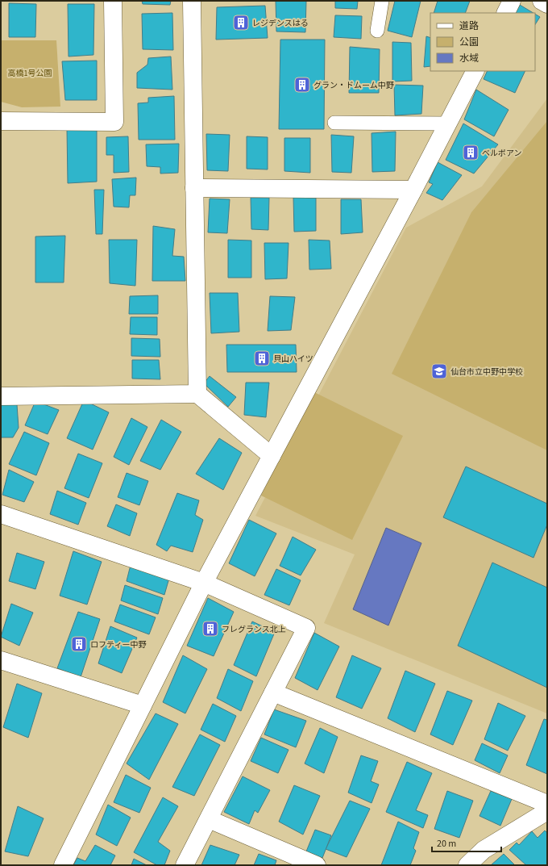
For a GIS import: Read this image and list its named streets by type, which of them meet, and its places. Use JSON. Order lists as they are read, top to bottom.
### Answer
{
  "parks": ["高橋1号公園"],
  "places": {
    "building": [
      "レジデンスはる",
      "グラン・ドムーム中野",
      "ベルポアン",
      "貝山ハイツ",
      "フレグランス北上",
      "ロフティー中野"
    ],
    "school or university": ["仙台市立中野中学校"]
  },
  "legend": ["道路", "公園", "水域"],
  "scale_bar": "20 m"
}
